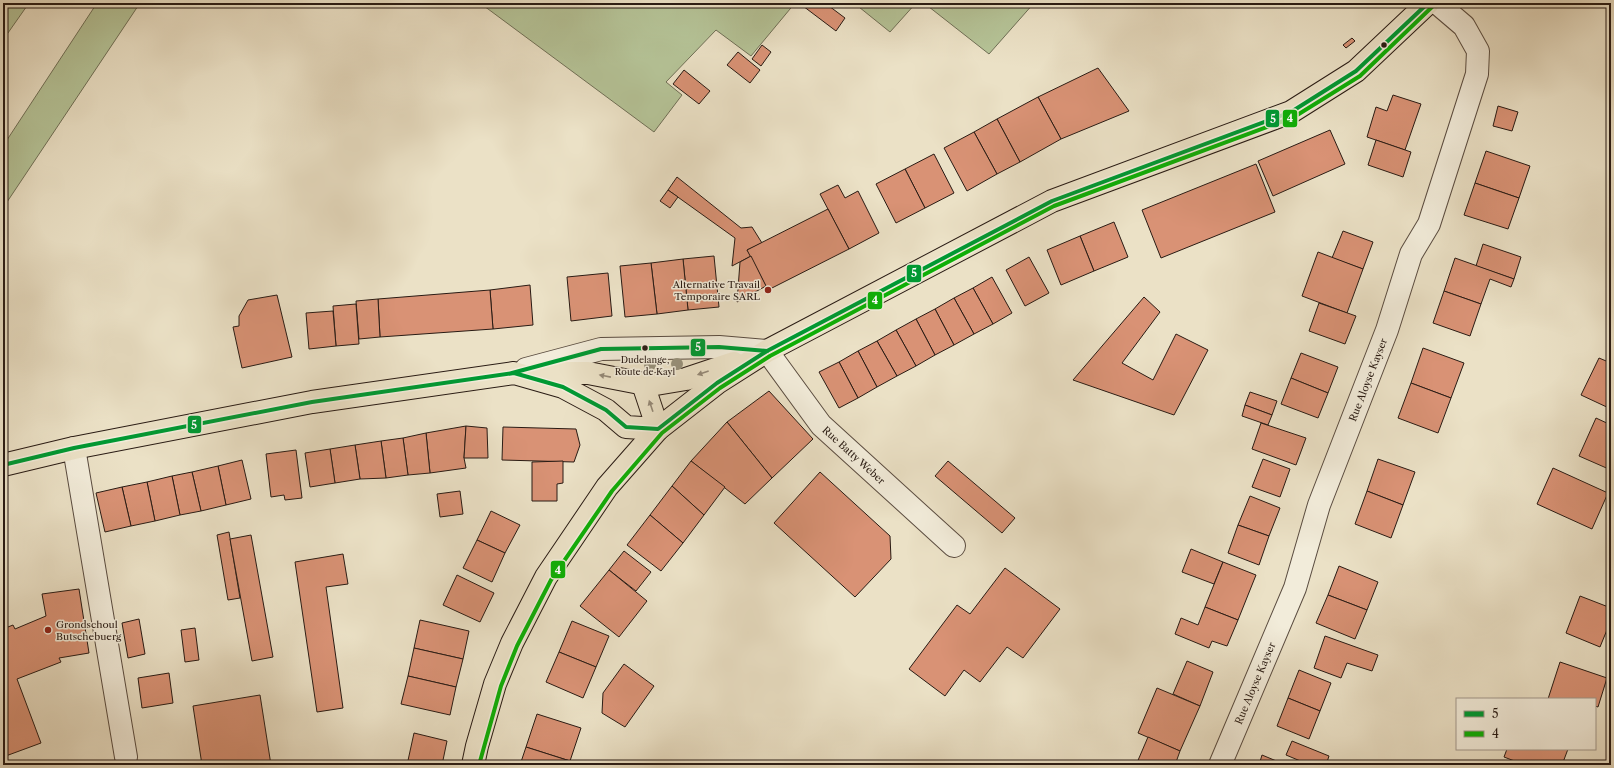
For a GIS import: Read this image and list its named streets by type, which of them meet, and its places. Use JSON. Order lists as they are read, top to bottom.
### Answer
{
  "streets": {
    "street": ["Rue Aloyse Kayser", "Rue Batty Weber"]
  },
  "places": ["Alternative Travail Temporaire SARL", "Dudelange, Route de Kayl", "Grondschoul Butschebuerg"],
  "lines": ["transit line 5", "transit line 4"],
  "legend": ["5", "4"]
}
